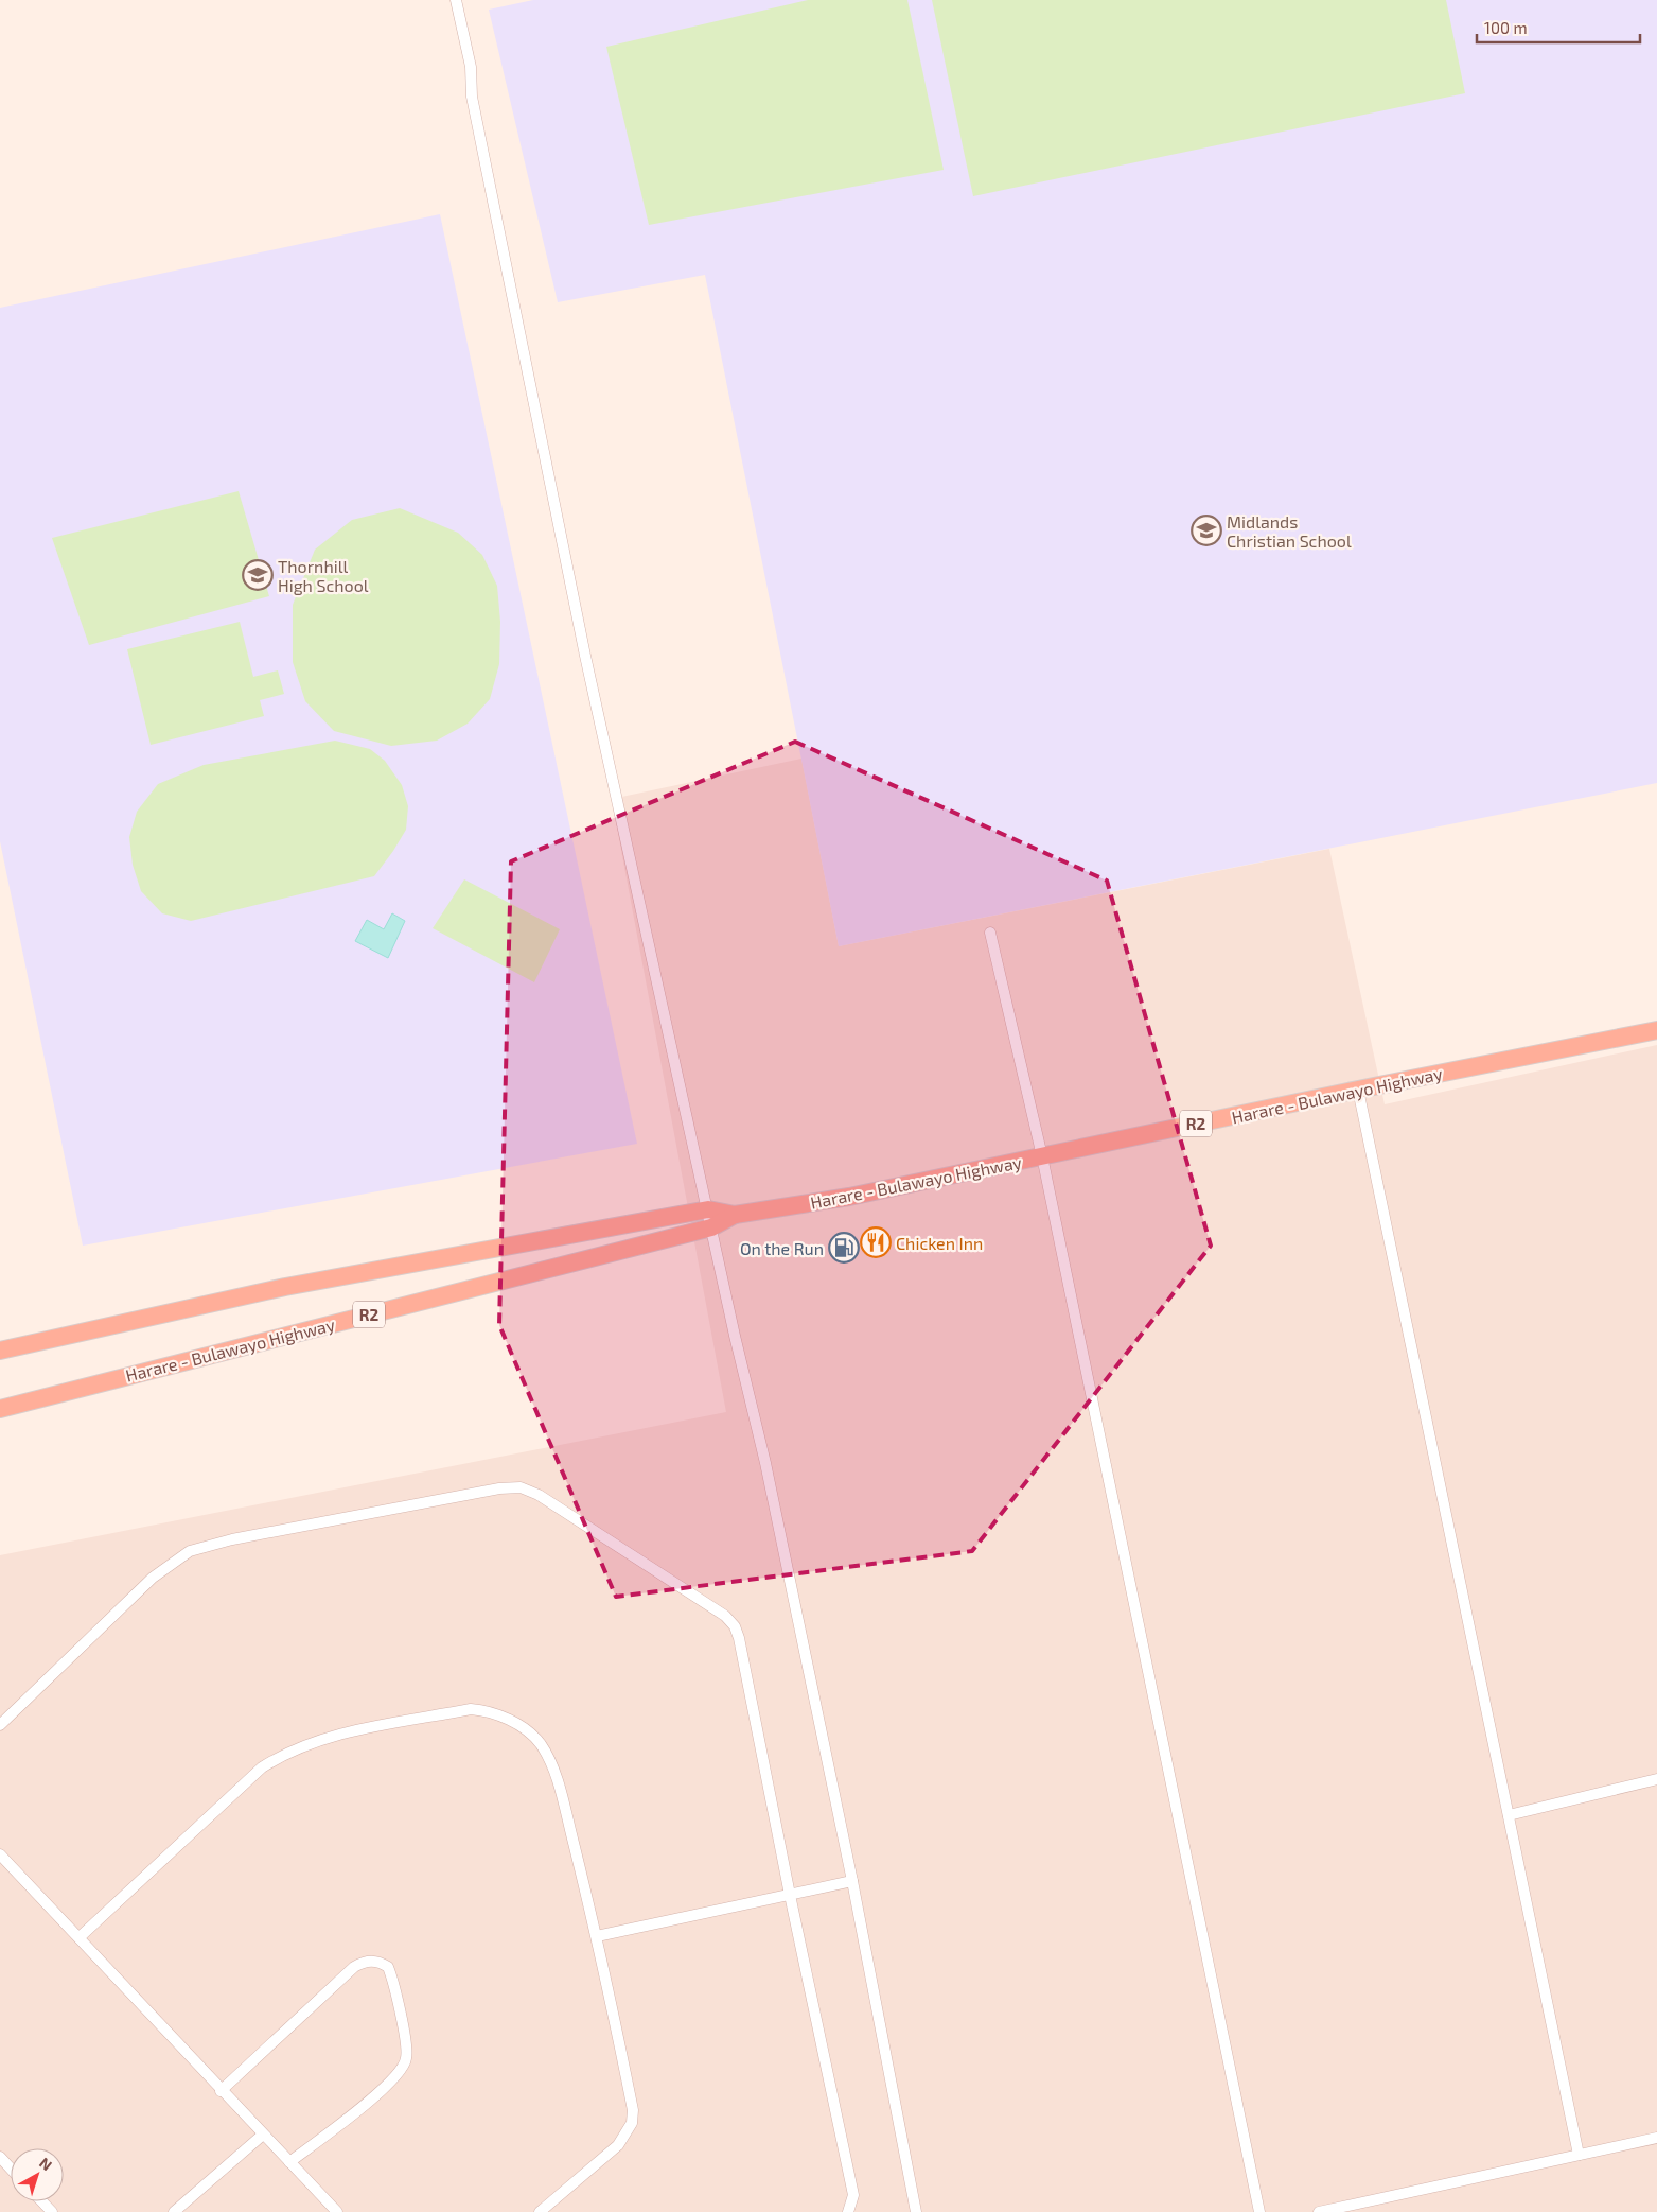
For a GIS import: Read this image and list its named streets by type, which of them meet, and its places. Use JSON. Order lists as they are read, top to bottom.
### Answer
{
  "streets": {
    "highway": ["Harare - Bulawayo Highway", "R2"]
  },
  "places": {
    "school or university": ["Midlands Christian School", "Thornhill High School"],
    "restaurant": ["Chicken Inn"],
    "fuel station": ["On the Run"]
  },
  "scale_bar": "100 m",
  "north": "top right"
}
